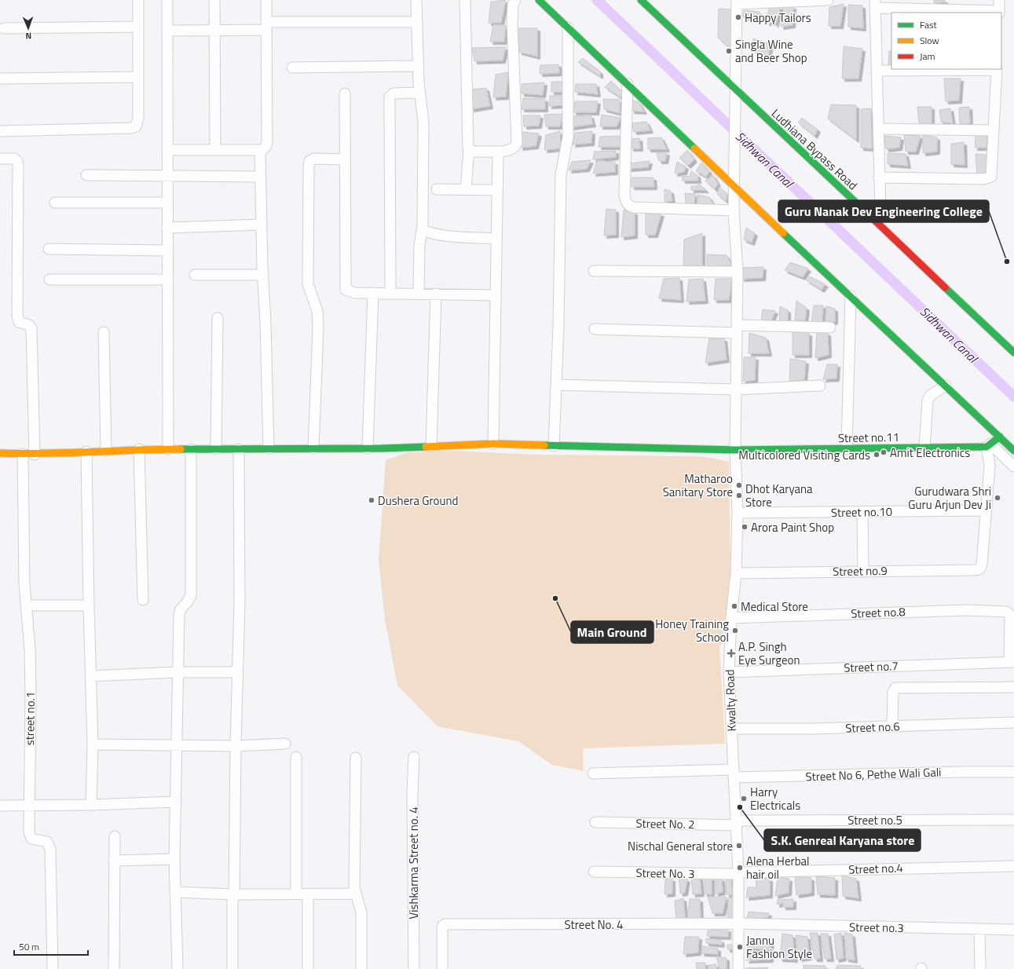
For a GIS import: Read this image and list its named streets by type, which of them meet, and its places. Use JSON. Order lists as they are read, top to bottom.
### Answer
{
  "streets": {
    "main road": ["Ludhiana Bypass Road", "Street no.11"],
    "street": [
      "Street no.10",
      "Street no.9",
      "Street no.8",
      "Street no.7",
      "Kwalty Road",
      "street no.1",
      "Street no.6",
      "Street No 6, Pethe Wali Gali",
      "Street no.5",
      "Street No. 2",
      "Vishkarma Street no. 4",
      "Street no.4",
      "Street No. 3",
      "Street No. 4",
      "Street no.3"
    ]
  },
  "crossings": [
    ["Ludhiana Bypass Road", "Kwalty Road"],
    ["Street no.11", "Kwalty Road"],
    ["Street no.11", "street no.1"],
    ["Street no.10", "Street no.9"],
    ["Street no.10", "Kwalty Road"],
    ["Street no.9", "Kwalty Road"],
    ["Street no.8", "Street no.7"],
    ["Street no.8", "Kwalty Road"],
    ["Street no.7", "Kwalty Road"],
    ["Kwalty Road", "Street no.6"],
    ["Kwalty Road", "Street No 6, Pethe Wali Gali"],
    ["Kwalty Road", "Street no.5"],
    ["Kwalty Road", "Street No. 2"],
    ["Kwalty Road", "Street no.4"],
    ["Kwalty Road", "Street No. 3"],
    ["Kwalty Road", "Street No. 4"],
    ["Kwalty Road", "Street no.3"],
    ["Street no.5", "Street No. 2"],
    ["Street no.4", "Street No. 3"],
    ["Street No. 4", "Street no.3"]
  ],
  "water": ["Sidhwan Canal"],
  "places": {
    "other": [
      "Happy Tailors",
      "Singla Wine and Beer Shop",
      "Guru Nanak Dev Engineering College",
      "Amit Electronics",
      "Multicolored Visiting Cards",
      "Matharoo Sanitary Store",
      "Dhot Karyana Store",
      "Gurudwara Shri Guru Arjun Dev Ji",
      "Dushera Ground",
      "Arora Paint Shop",
      "Main Ground",
      "Medical Store",
      "Honey Training School",
      "Harry Electricals",
      "S.K. Genreal Karyana store",
      "Nischal General store",
      "Alena Herbal hair oil",
      "Jannu Fashion Style"
    ],
    "health": ["A.P. Singh Eye Surgeon"]
  },
  "legend": ["Fast", "Slow", "Jam"],
  "scale_bar": "50 m",
  "north": "bottom"
}
